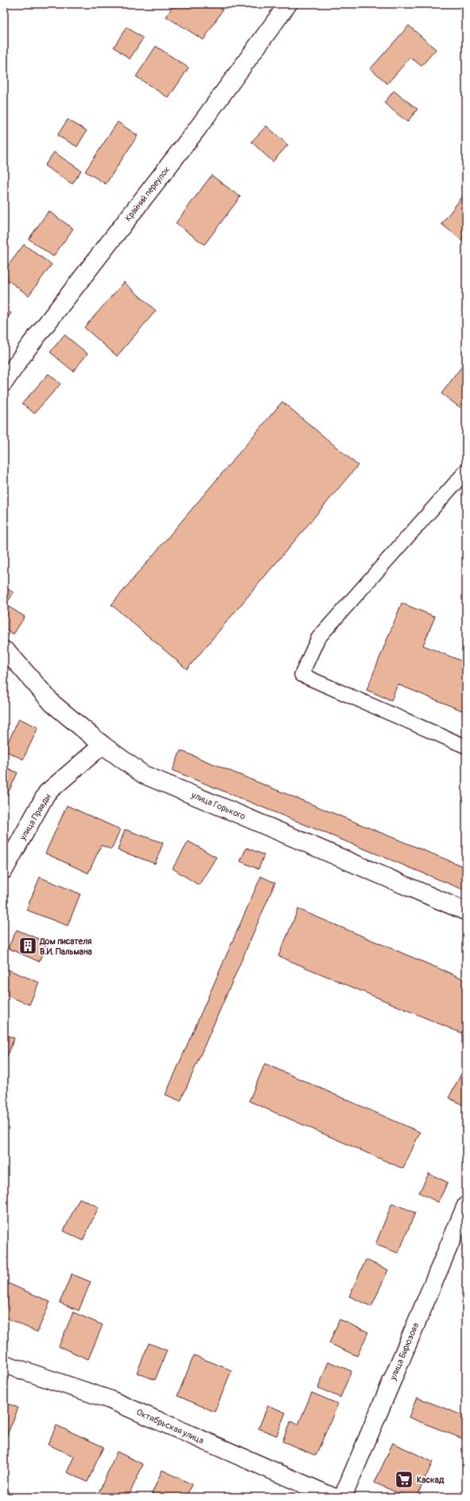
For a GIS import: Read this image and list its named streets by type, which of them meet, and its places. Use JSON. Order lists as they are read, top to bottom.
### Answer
{
  "streets": {
    "street": [
      "Крайний переулок",
      "улица Горького",
      "улица Правды",
      "улица Бирюзова",
      "Октябрьская улица"
    ]
  },
  "crossings": [
    ["улица Горького", "улица Правды"]
  ],
  "places": {
    "building": ["Дом писателя В.И. Пальмана"],
    "supermarket": ["Каскад"]
  }
}
